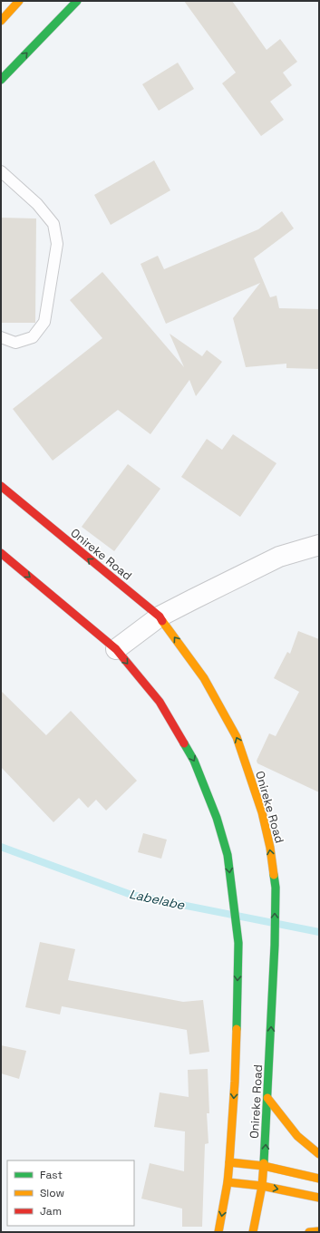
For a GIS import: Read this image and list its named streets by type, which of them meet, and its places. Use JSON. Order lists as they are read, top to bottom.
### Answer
{
  "streets": {
    "main road": ["Onireke Road"]
  },
  "water": ["Labelabe"],
  "legend": ["Fast", "Slow", "Jam"]
}
